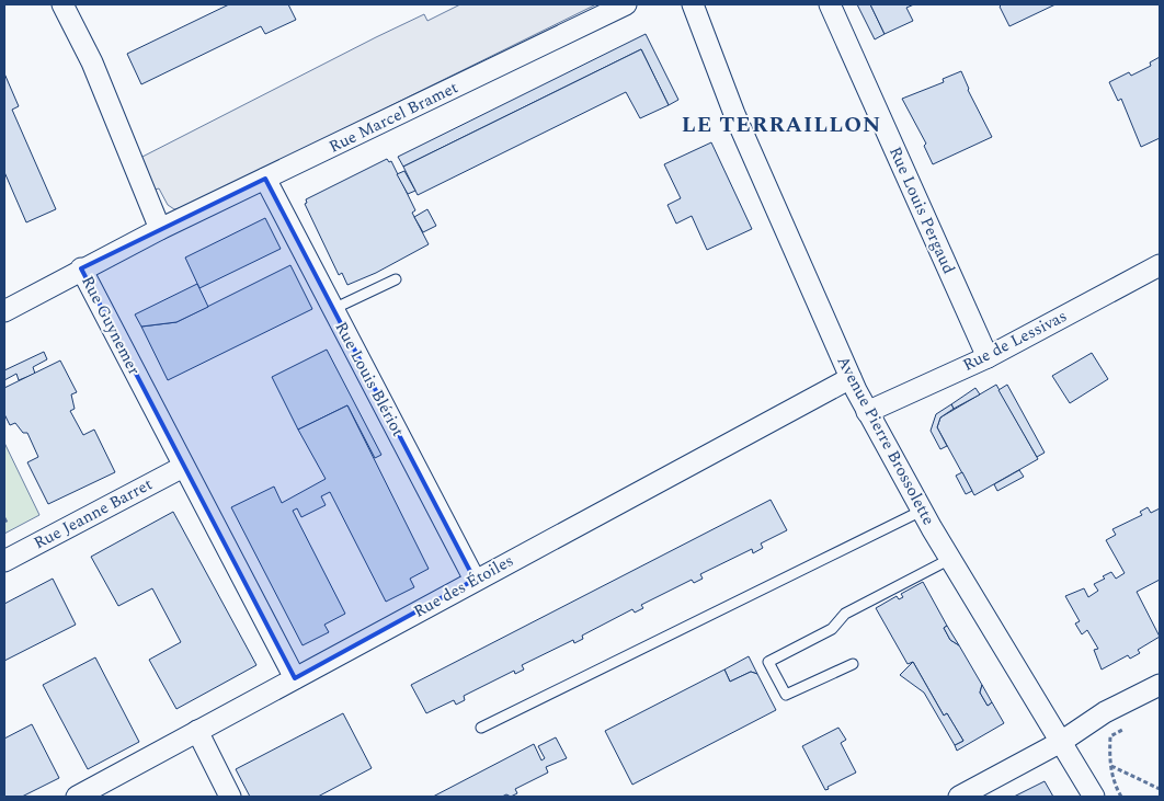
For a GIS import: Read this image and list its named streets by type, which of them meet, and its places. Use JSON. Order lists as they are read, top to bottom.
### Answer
{
  "streets": {
    "street": [
      "Rue Marcel Bramet",
      "Rue Louis Pergaud",
      "Rue Guynemer",
      "Rue de Lessivas",
      "Rue Louis Blériot",
      "Avenue Pierre Brossolette",
      "Rue Jeanne Barret",
      "Rue des Étoiles"
    ]
  },
  "crossings": [
    ["Rue Marcel Bramet", "Rue Guynemer"],
    ["Rue Marcel Bramet", "Rue Louis Blériot"],
    ["Rue Louis Pergaud", "Rue de Lessivas"],
    ["Rue Guynemer", "Rue Jeanne Barret"],
    ["Rue Guynemer", "Rue des Étoiles"],
    ["Rue de Lessivas", "Avenue Pierre Brossolette"],
    ["Rue Louis Blériot", "Rue des Étoiles"],
    ["Avenue Pierre Brossolette", "Rue des Étoiles"]
  ],
  "districts": ["LE TERRAILLON"]
}
